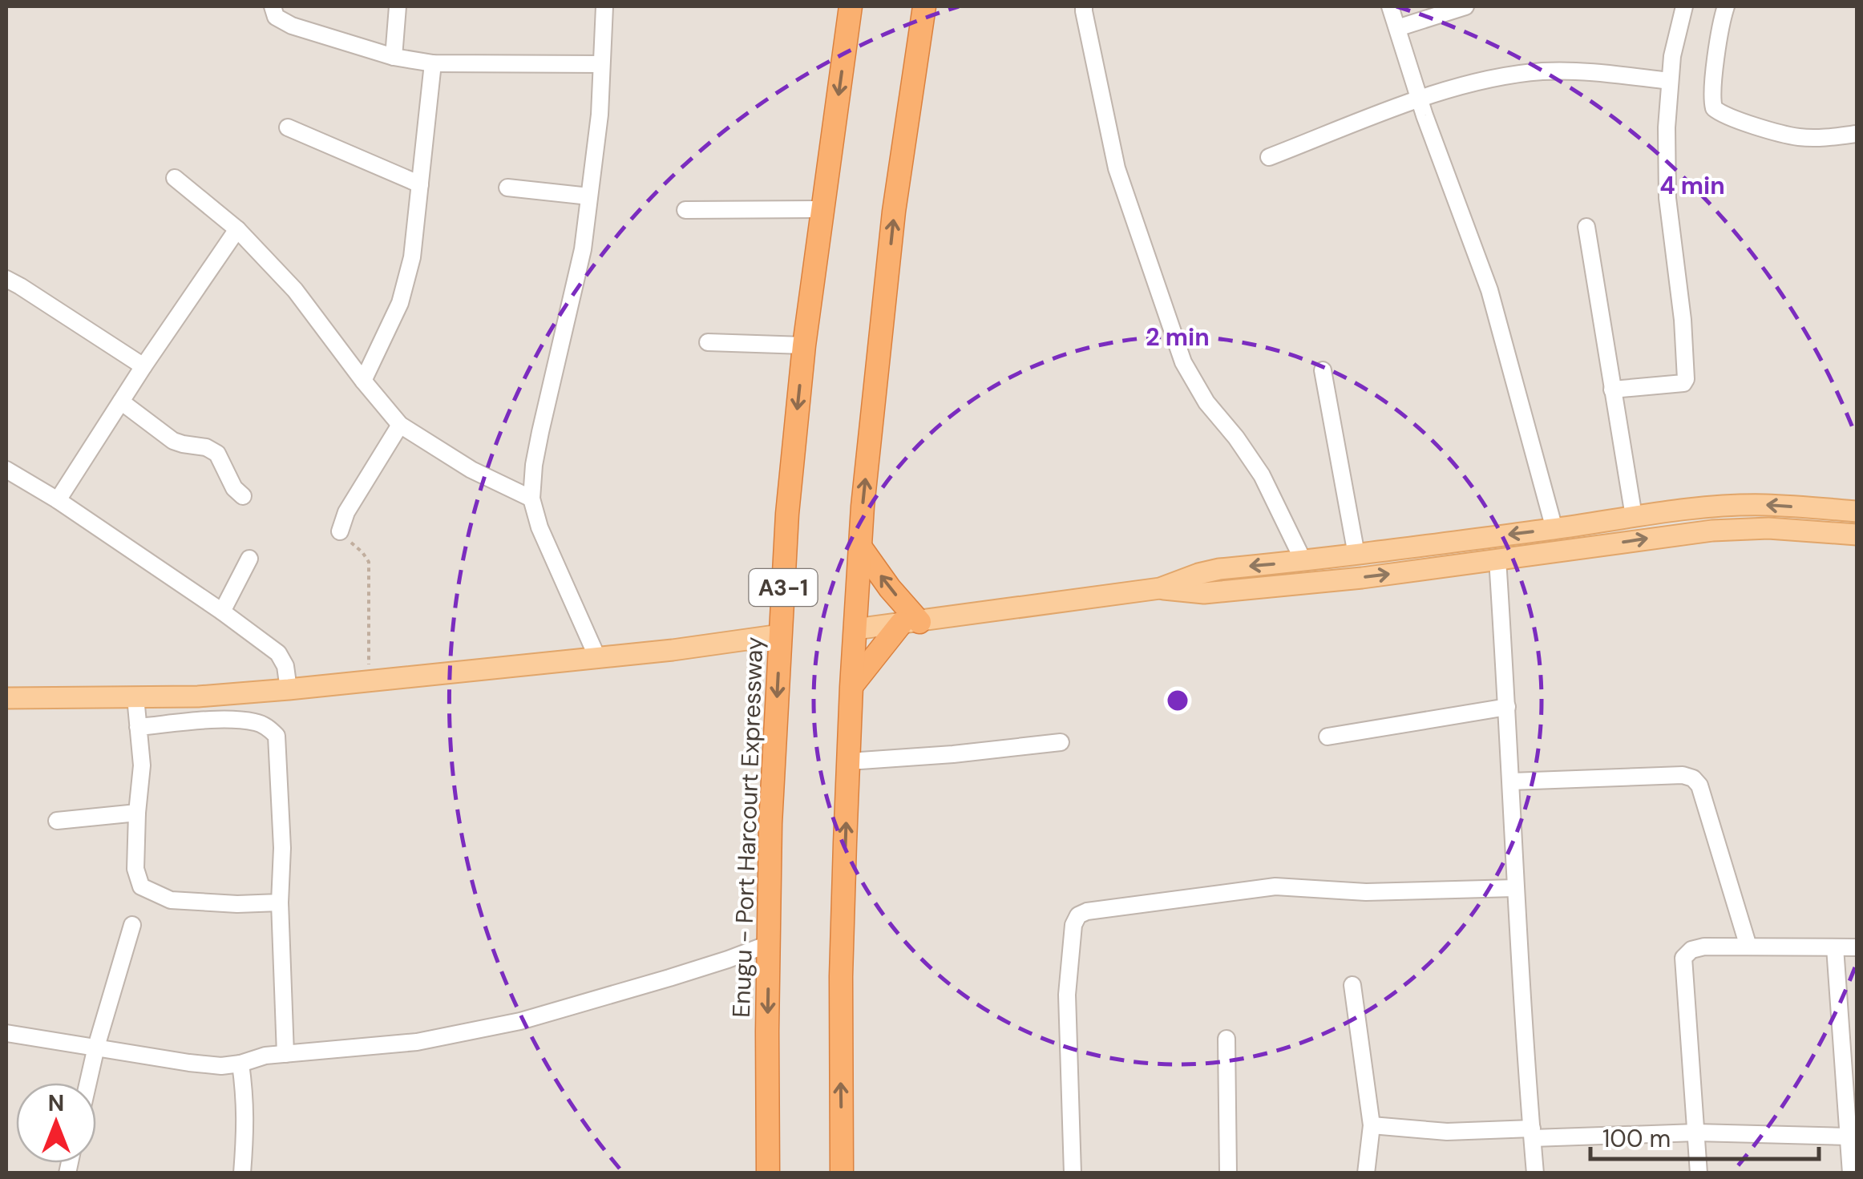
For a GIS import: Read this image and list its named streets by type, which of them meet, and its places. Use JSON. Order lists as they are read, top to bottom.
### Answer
{
  "streets": {
    "highway": ["A3-1", "Enugu - Port Harcourt Expressway"]
  },
  "scale_bar": "100 m",
  "north": "top",
  "rings": ["4 min", "2 min"]
}
